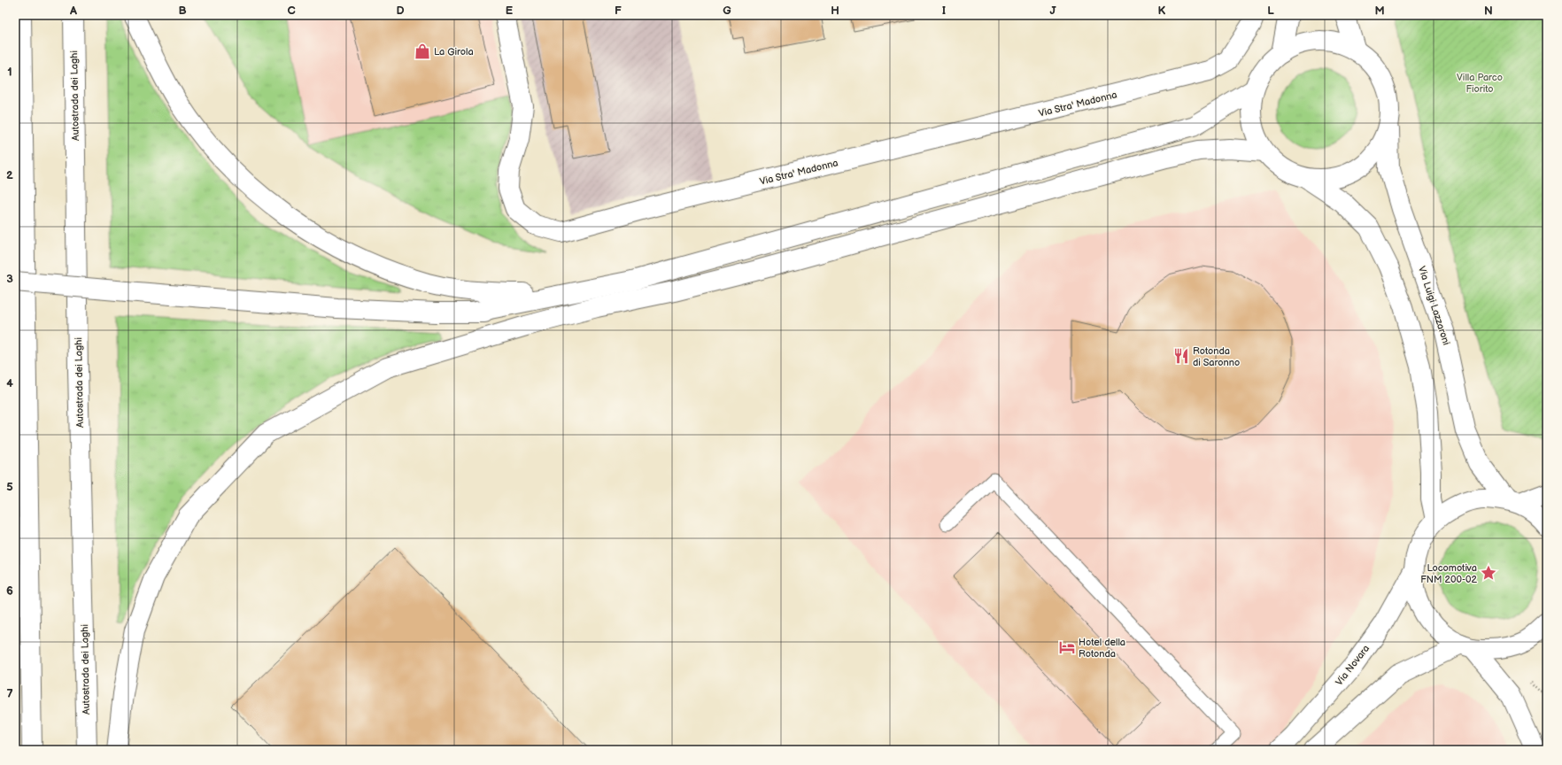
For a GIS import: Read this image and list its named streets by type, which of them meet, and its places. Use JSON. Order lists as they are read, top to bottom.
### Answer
{
  "streets": {
    "main road": [
      "Autostrada dei Laghi",
      "Via Stra' Madonna",
      "Via Luigi Lazzaroni",
      "Via Novara"
    ]
  },
  "parks": ["Villa Parco Fiorito"],
  "places": {
    "shop": ["La Girola"],
    "restaurant": ["Rotonda di Saronno"],
    "place": ["Locomotiva FNM 200-02"],
    "hotel": ["Hotel della Rotonda"]
  },
  "grid": {
    "columns": [
      "A",
      "B",
      "C",
      "D",
      "E",
      "F",
      "G",
      "H",
      "I",
      "J",
      "K",
      "L",
      "M",
      "N"
    ],
    "rows": [
      "1",
      "2",
      "3",
      "4",
      "5",
      "6",
      "7"
    ]
  }
}
